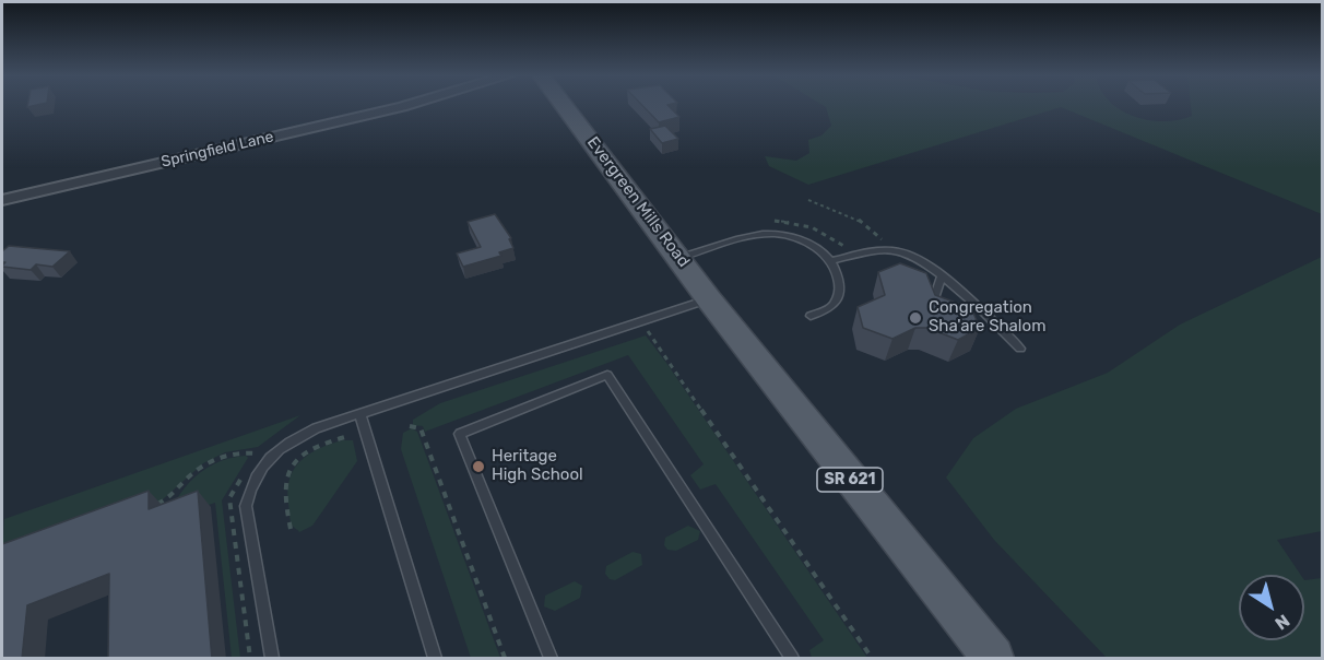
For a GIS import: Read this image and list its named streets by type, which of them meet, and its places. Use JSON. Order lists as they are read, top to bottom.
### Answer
{
  "streets": {
    "main road": ["Evergreen Mills Road", "SR 621"],
    "street": ["Springfield Lane"]
  },
  "crossings": [
    ["Evergreen Mills Road", "SR 621"]
  ],
  "places": ["Congregation Sha'are Shalom", "Heritage High School"],
  "north": "bottom right"
}
